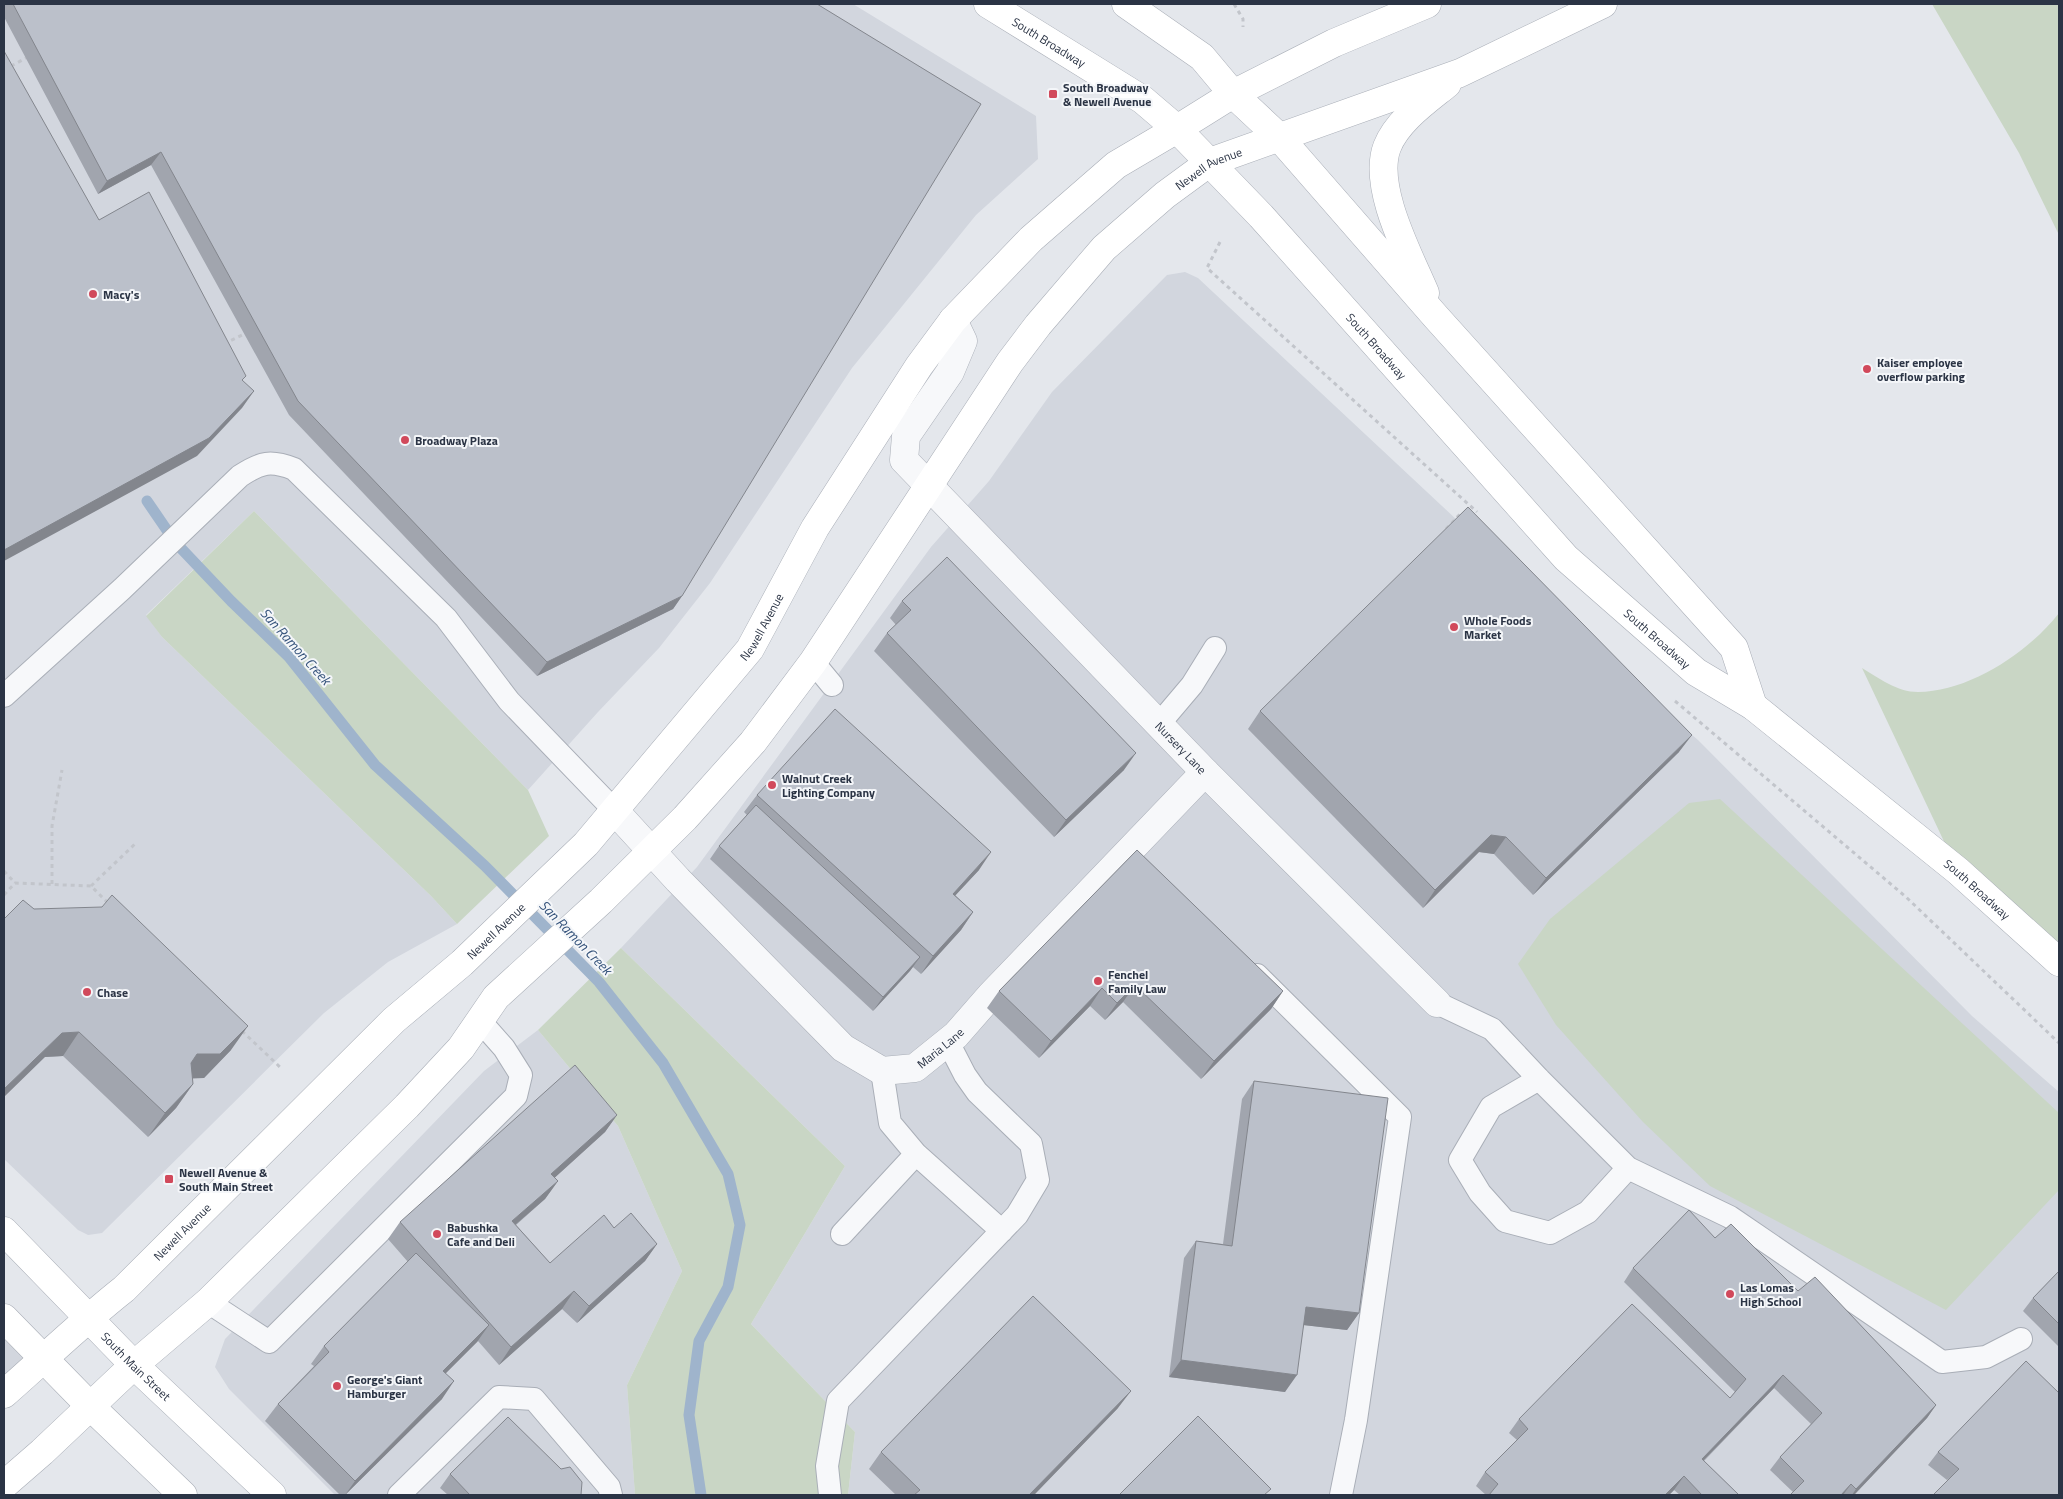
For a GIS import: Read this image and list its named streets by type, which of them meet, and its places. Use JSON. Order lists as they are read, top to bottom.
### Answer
{
  "streets": {
    "street": [
      "South Broadway",
      "Newell Avenue",
      "Nursery Lane",
      "Maria Lane",
      "South Main Street"
    ]
  },
  "crossings": [
    ["South Broadway", "Newell Avenue"],
    ["Newell Avenue", "Nursery Lane"],
    ["Newell Avenue", "South Main Street"],
    ["Nursery Lane", "Maria Lane"]
  ],
  "water": ["San Ramon Creek"],
  "places": {
    "transit": ["South Broadway & Newell Avenue", "Newell Avenue & South Main Street"],
    "other": [
      "Macy's",
      "Kaiser employee overflow parking",
      "Broadway Plaza",
      "Whole Foods Market",
      "Walnut Creek Lighting Company",
      "Fenchel Family Law",
      "Chase",
      "Babushka Cafe and Deli",
      "Las Lomas High School",
      "George's Giant Hamburger"
    ]
  }
}
